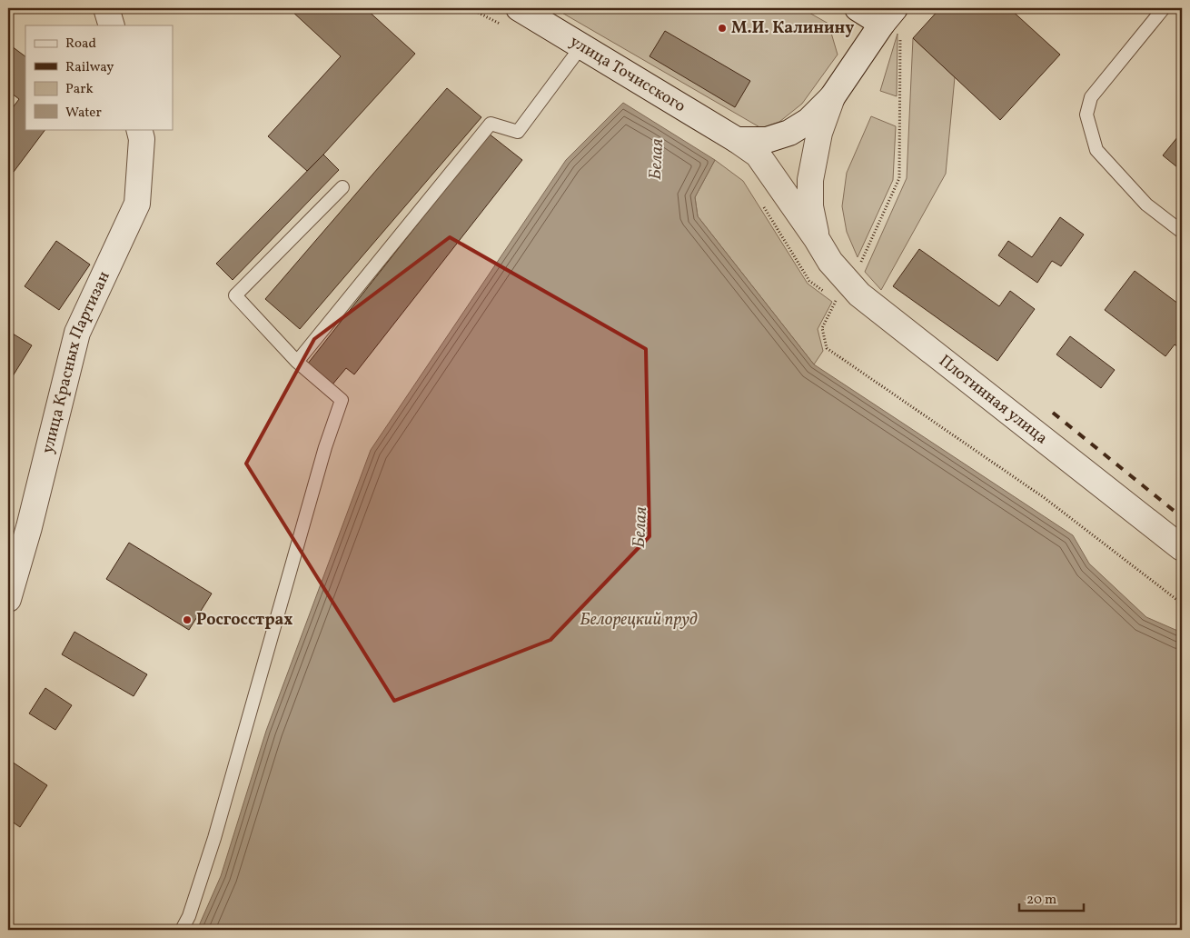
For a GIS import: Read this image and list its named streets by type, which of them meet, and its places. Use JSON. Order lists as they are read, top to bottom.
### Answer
{
  "streets": {
    "street": ["улица Точисского", "улица Красных Партизан", "Плотинная улица"]
  },
  "crossings": [
    ["улица Точисского", "Плотинная улица"]
  ],
  "water": ["Белая", "Белорецкий пруд"],
  "places": ["М.И. Калинину", "Росгосстрах"],
  "legend": [
    "Road",
    "Railway",
    "Park",
    "Water"
  ],
  "scale_bar": "20 m"
}
